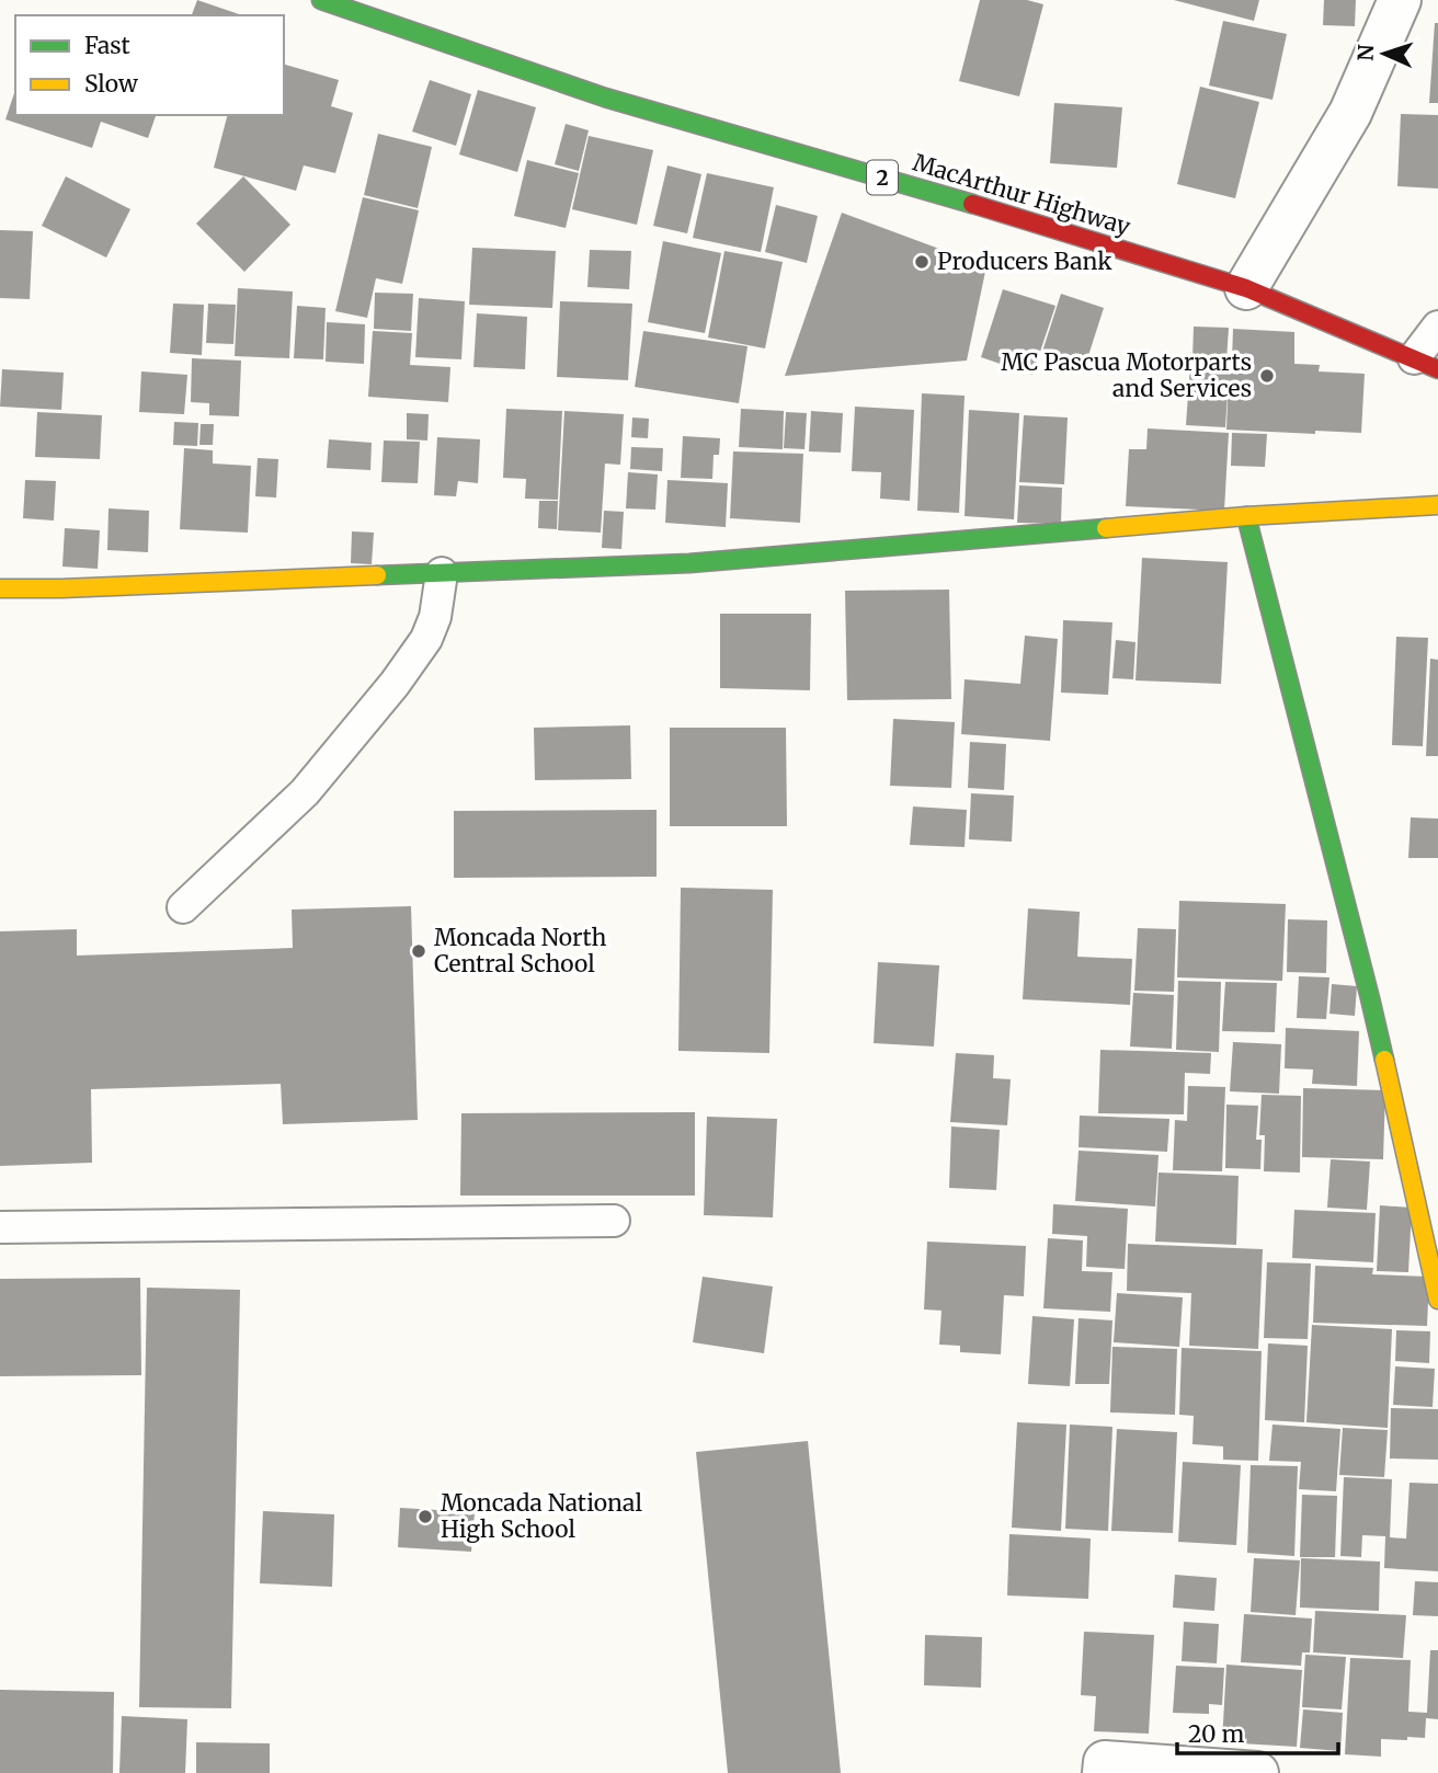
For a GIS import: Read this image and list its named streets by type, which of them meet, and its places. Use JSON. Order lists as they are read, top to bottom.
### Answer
{
  "streets": {
    "main road": ["2", "MacArthur Highway"]
  },
  "places": [
    "Producers Bank",
    "MC Pascua Motorparts and Services",
    "Moncada North Central School",
    "Moncada National High School"
  ],
  "legend": ["Fast", "Slow"],
  "scale_bar": "20 m",
  "north": "left"
}
